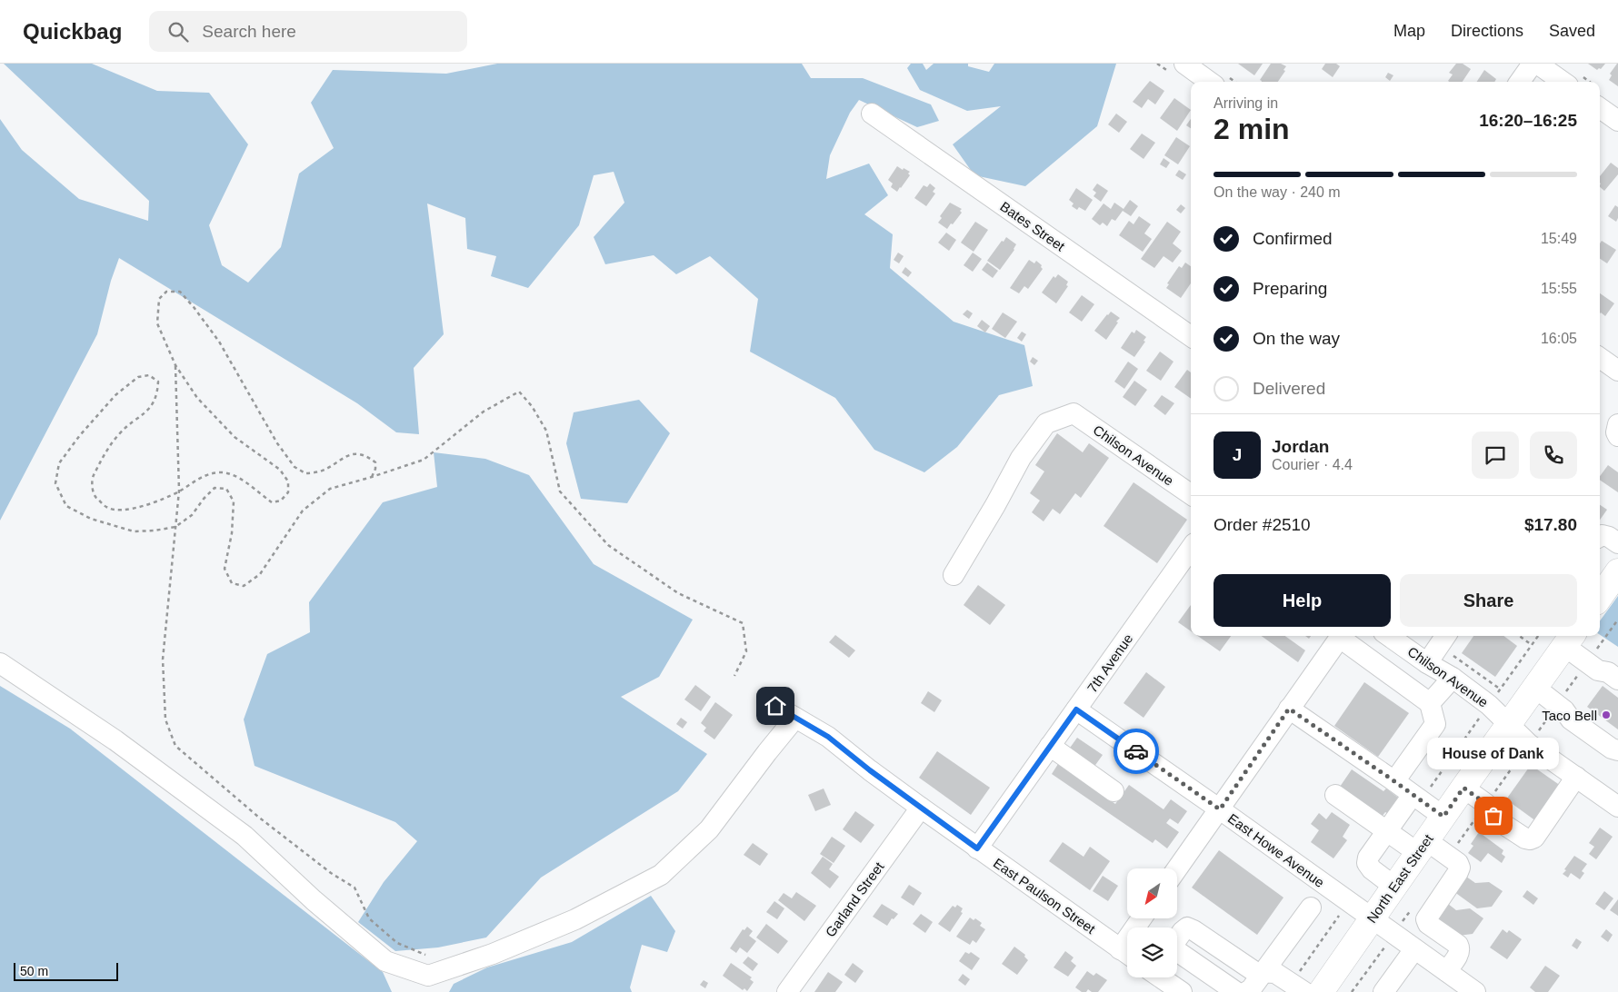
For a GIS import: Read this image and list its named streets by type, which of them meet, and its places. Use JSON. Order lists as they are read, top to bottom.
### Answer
{
  "streets": {
    "main road": ["North East Street"],
    "street": [
      "Bates Street",
      "Chilson Avenue",
      "7th Avenue",
      "East Howe Avenue",
      "East Paulson Street",
      "Garland Street"
    ]
  },
  "crossings": [
    ["Chilson Avenue", "North East Street"],
    ["7th Avenue", "East Howe Avenue"],
    ["7th Avenue", "East Paulson Street"],
    ["East Howe Avenue", "North East Street"],
    ["East Paulson Street", "Garland Street"]
  ],
  "places": ["Taco Bell", "House of Dank"],
  "scale_bar": "50 m",
  "north": "bottom left",
  "page": {
    "header": "Quickbag",
    "search": "Search here",
    "nav": ["Map", "Directions", "Saved"],
    "heading": ["2 min", "Arriving in", "16:20–16:25"],
    "panel": [
      "Jordan",
      "Courier · 4.4",
      "Order #2510",
      "$17.80"
    ],
    "bar": "On the way · 240 m",
    "list": [
      ["Confirmed", "15:49"],
      ["Preparing", "15:55"],
      ["On the way", "16:05"],
      "Delivered"
    ],
    "round": "J",
    "buttons": ["Help", "Share"],
    "bubble": "House of Dank",
    "scale": "50 m"
  }
}
